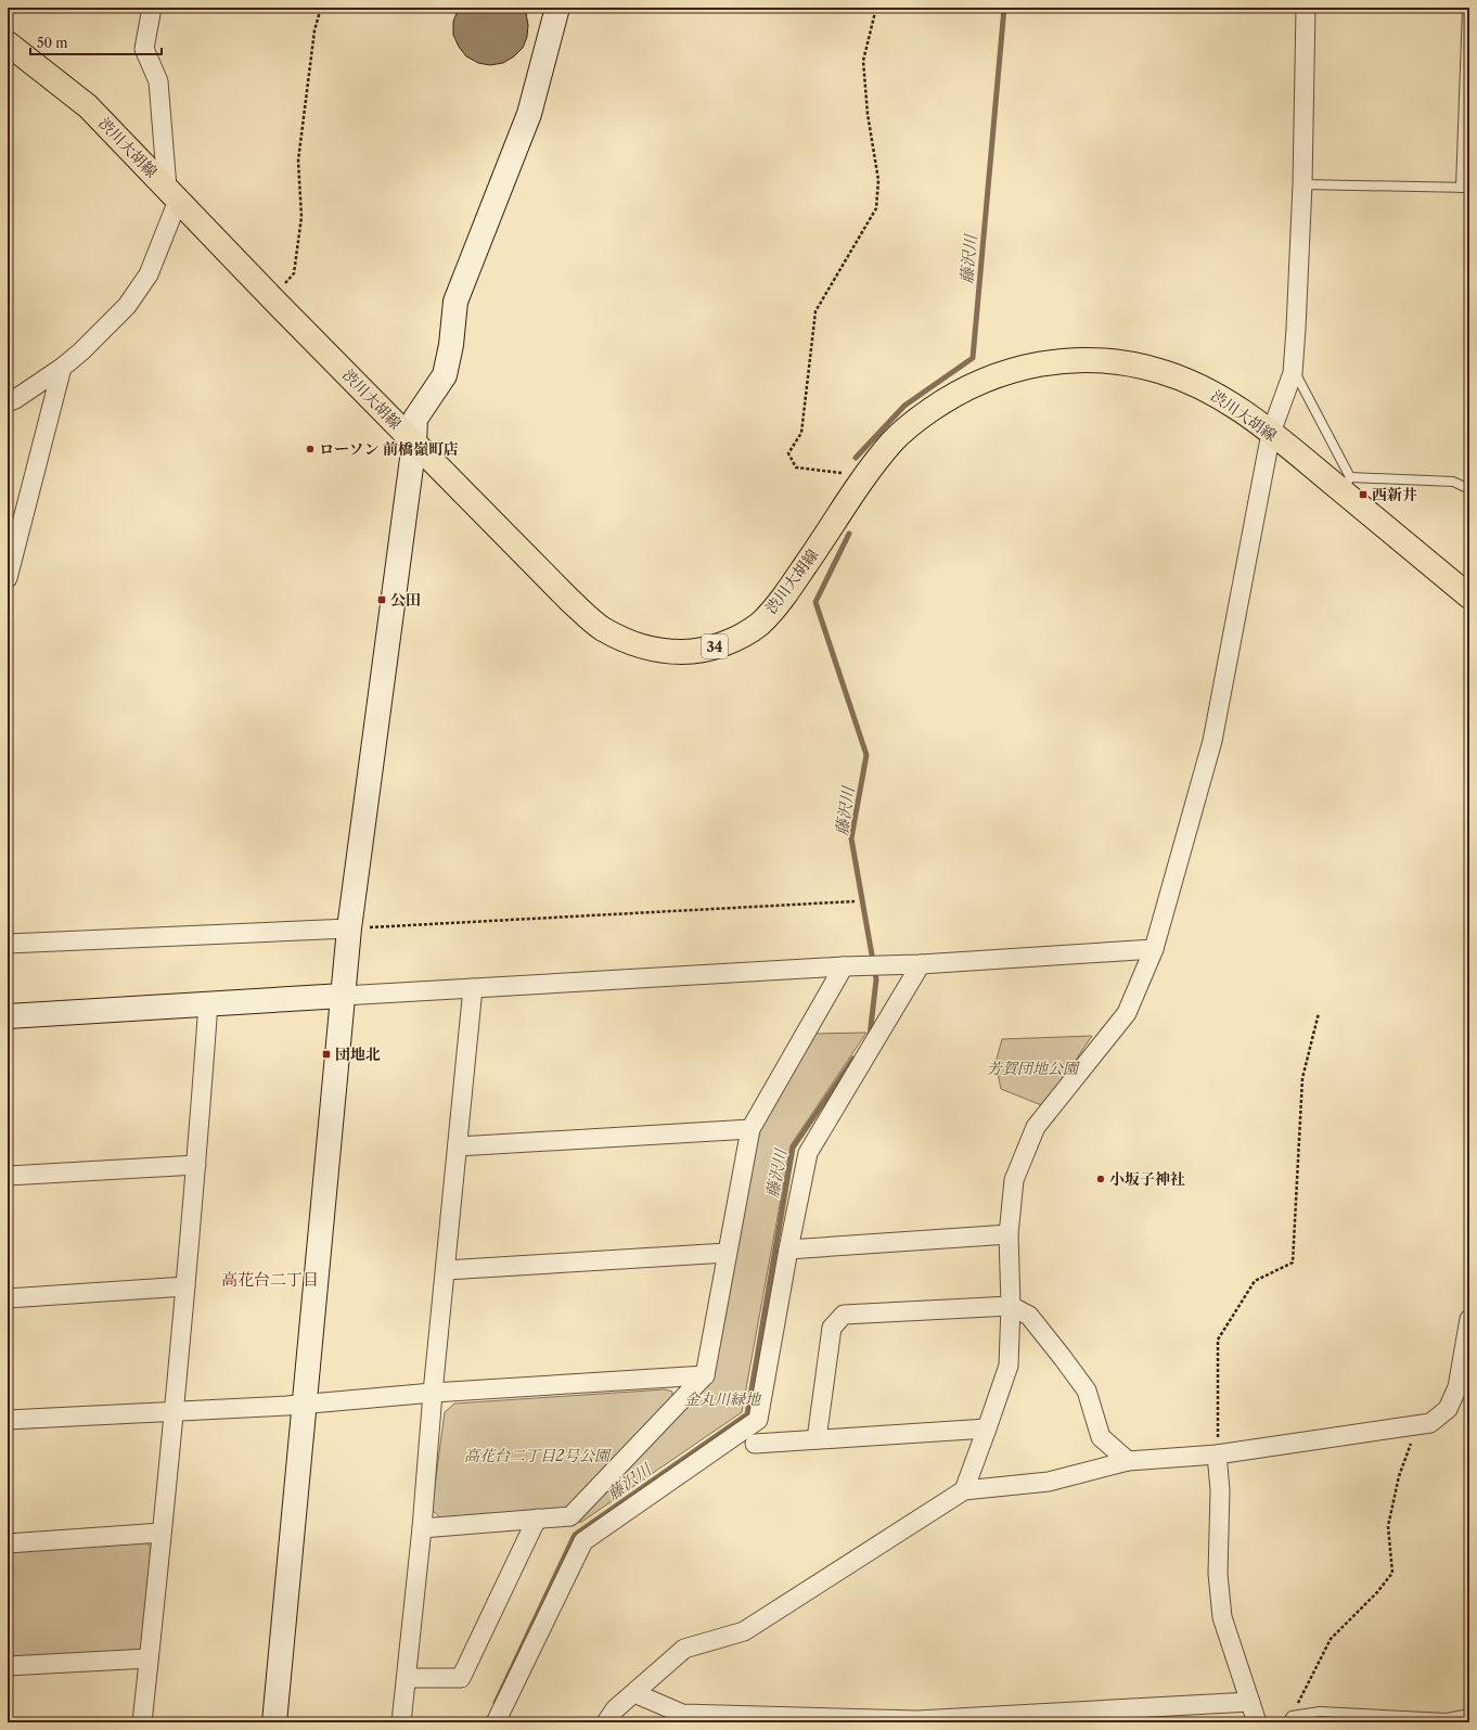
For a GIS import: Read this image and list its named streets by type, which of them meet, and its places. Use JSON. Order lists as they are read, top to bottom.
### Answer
{
  "streets": {
    "main road": ["渋川大胡線", "34"]
  },
  "districts": ["高花台二丁目"],
  "water": ["藤沢川"],
  "parks": ["芳賀団地公園", "金丸川緑地", "高花台二丁目2号公園"],
  "places": {
    "other": ["ローソン 前橋嶺町店", "小坂子神社"],
    "transit": ["西新井", "公田", "団地北"]
  },
  "scale_bar": "50 m"
}
